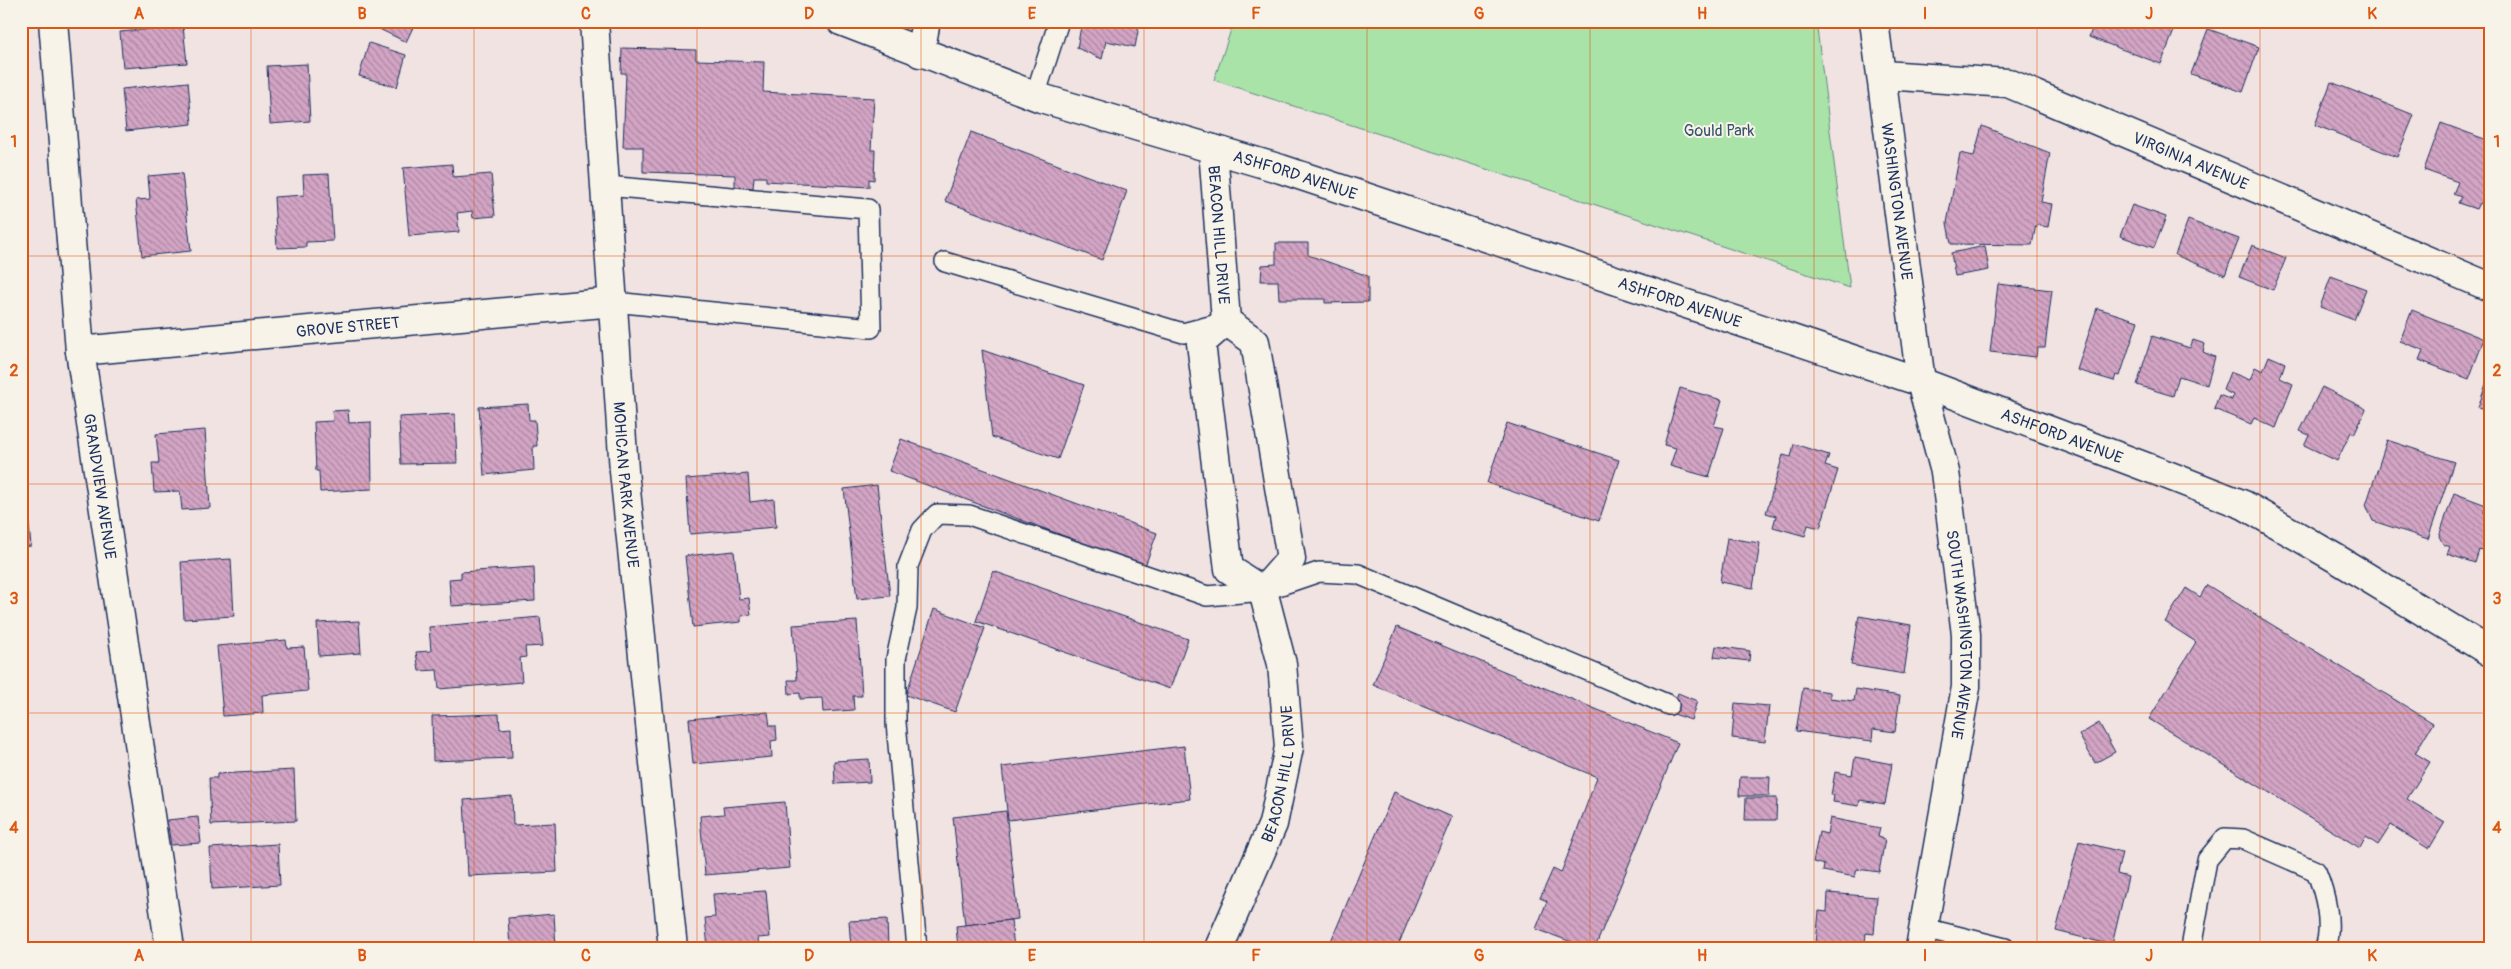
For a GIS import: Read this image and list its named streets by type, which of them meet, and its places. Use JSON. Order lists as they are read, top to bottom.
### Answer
{
  "streets": {
    "street": [
      "VIRGINIA AVENUE",
      "ASHFORD AVENUE",
      "WASHINGTON AVENUE",
      "BEACON HILL DRIVE",
      "GROVE STREET",
      "MOHICAN PARK AVENUE",
      "GRANDVIEW AVENUE",
      "SOUTH WASHINGTON AVENUE"
    ]
  },
  "crossings": [
    ["VIRGINIA AVENUE", "WASHINGTON AVENUE"],
    ["ASHFORD AVENUE", "WASHINGTON AVENUE"],
    ["ASHFORD AVENUE", "BEACON HILL DRIVE"],
    ["ASHFORD AVENUE", "SOUTH WASHINGTON AVENUE"],
    ["WASHINGTON AVENUE", "SOUTH WASHINGTON AVENUE"],
    ["GROVE STREET", "MOHICAN PARK AVENUE"],
    ["GROVE STREET", "GRANDVIEW AVENUE"]
  ],
  "parks": ["Gould Park"],
  "grid": {
    "columns": [
      "A",
      "B",
      "C",
      "D",
      "E",
      "F",
      "G",
      "H",
      "I",
      "J",
      "K"
    ],
    "rows": [
      "1",
      "2",
      "3",
      "4"
    ]
  }
}
